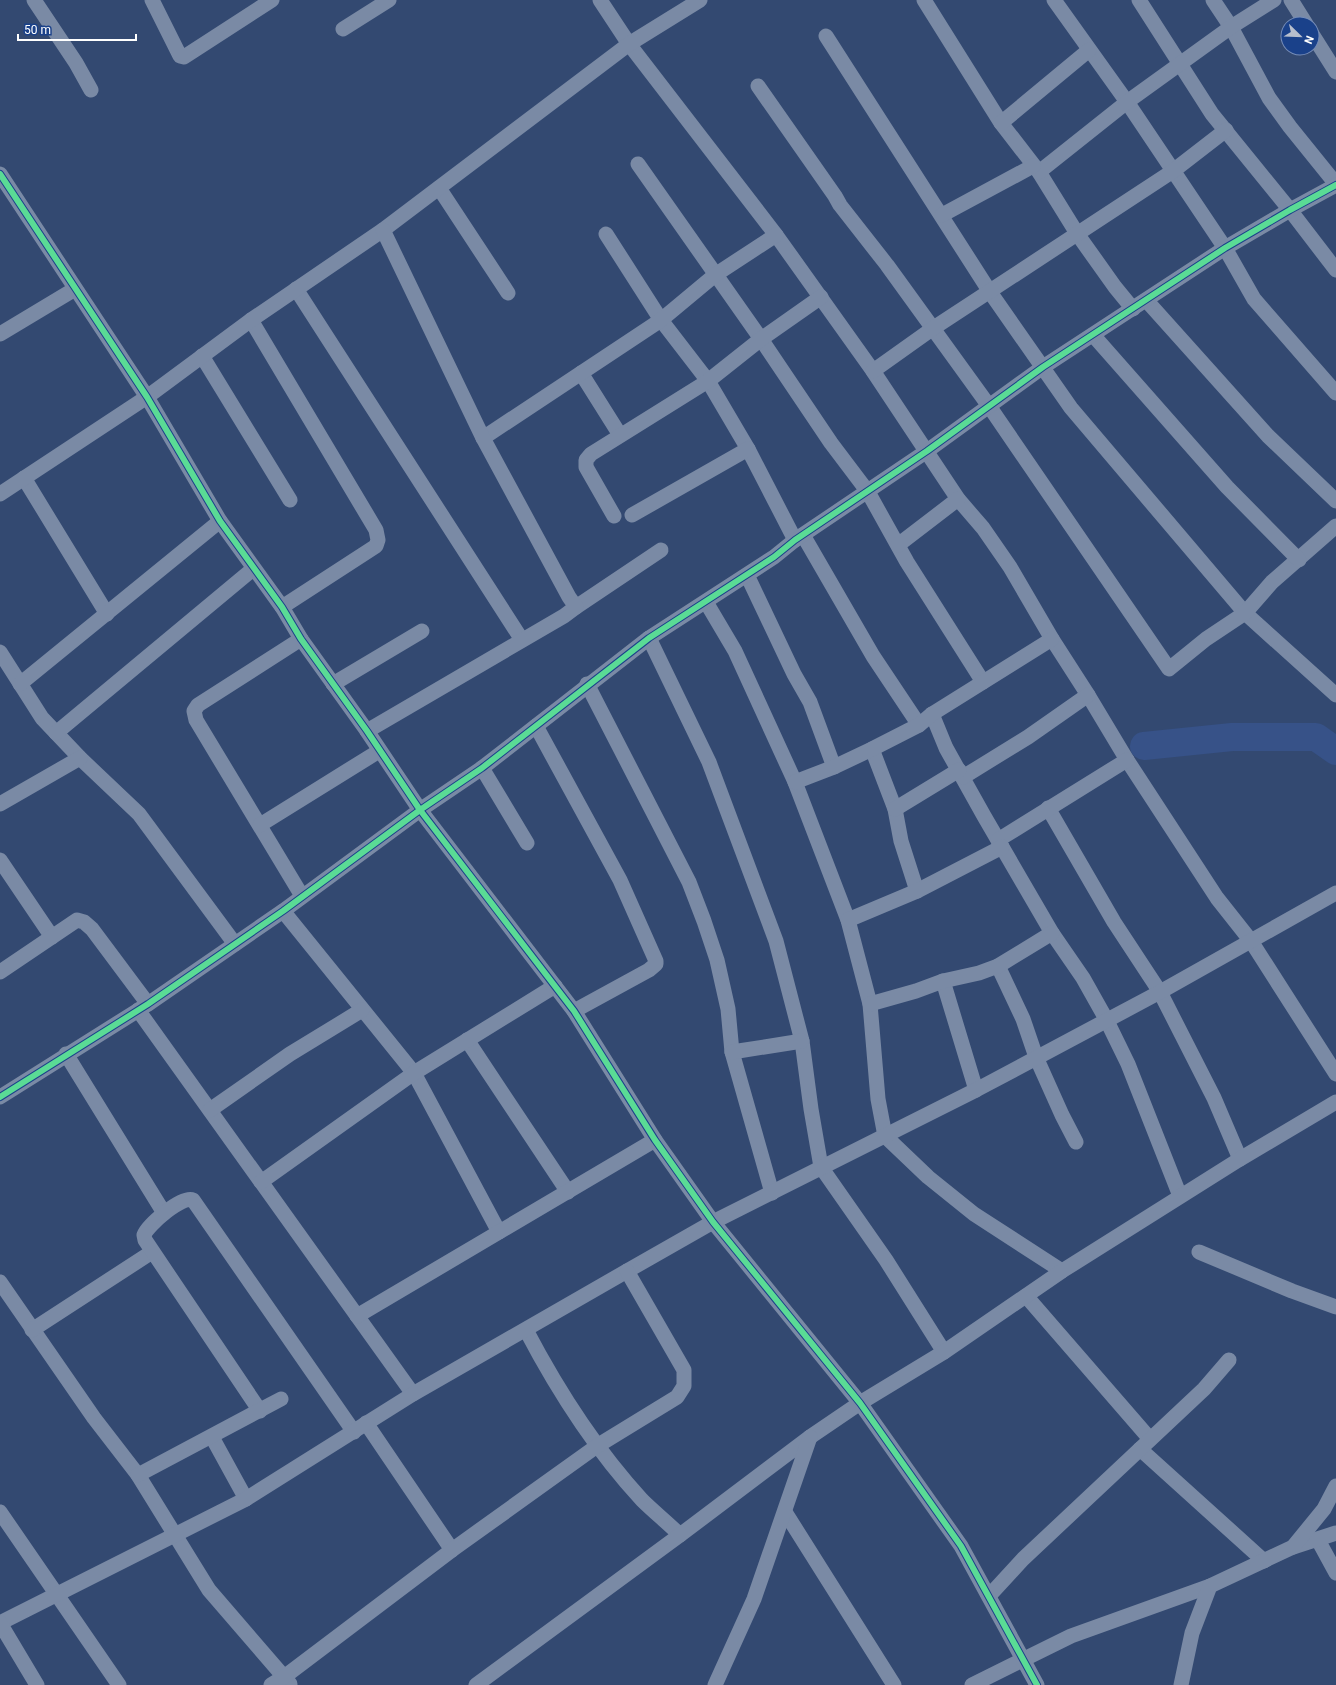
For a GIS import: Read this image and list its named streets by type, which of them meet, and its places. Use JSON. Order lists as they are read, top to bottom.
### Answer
{
  "scale_bar": "50 m",
  "north": "bottom right"
}
